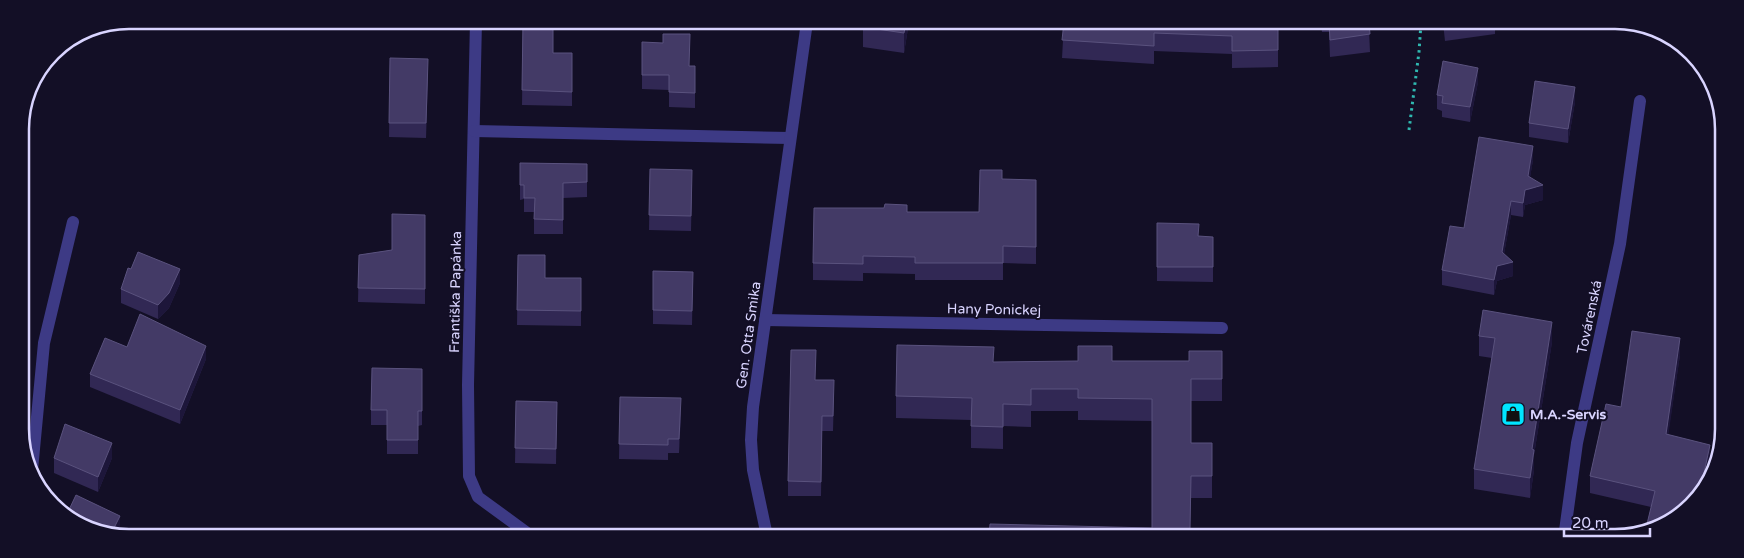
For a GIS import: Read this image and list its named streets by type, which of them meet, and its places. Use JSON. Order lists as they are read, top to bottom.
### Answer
{
  "streets": {
    "street": [
      "Františka Papánka",
      "Hany Ponickej",
      "Továrenská",
      "Gen. Otta Smika"
    ]
  },
  "crossings": [
    ["Hany Ponickej", "Gen. Otta Smika"]
  ],
  "places": {
    "shop": ["M.A.-Servis"]
  },
  "scale_bar": "20 m"
}
